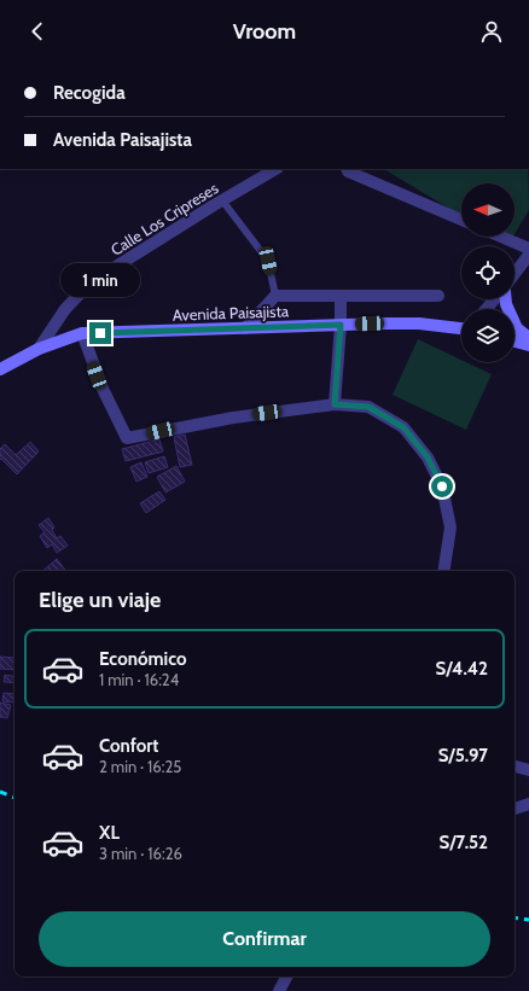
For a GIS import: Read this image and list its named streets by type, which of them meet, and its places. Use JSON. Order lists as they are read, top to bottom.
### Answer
{
  "streets": {
    "main road": ["Avenida Paisajista"],
    "street": ["Calle Los Cripreses"]
  },
  "crossings": [
    ["Calle Los Cripreses", "Avenida Paisajista"]
  ],
  "north": "left",
  "page": {
    "header": "Vroom",
    "banner": ["Recogida", "Avenida Paisajista"],
    "bubble": "1 min",
    "heading": "Elige un viaje",
    "list": [
      {
        "name": "Económico",
        "note": "1 min · 16:24",
        "value": "S/4.42"
      },
      {
        "name": "Confort",
        "note": "2 min · 16:25",
        "value": "S/5.97"
      },
      {
        "name": "XL",
        "note": "3 min · 16:26",
        "value": "S/7.52"
      }
    ],
    "buttons": "Confirmar"
  }
}
